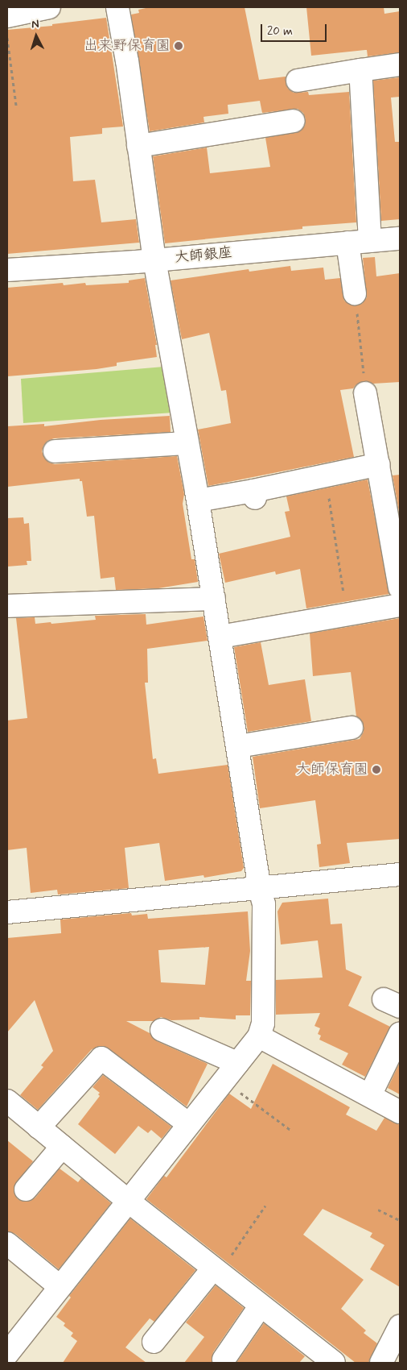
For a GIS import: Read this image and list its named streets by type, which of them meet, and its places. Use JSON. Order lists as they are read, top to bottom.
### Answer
{
  "streets": {
    "street": ["大師銀座"]
  },
  "places": ["出来野保育園", "大師保育園"],
  "scale_bar": "20 m",
  "north": "top"
}
